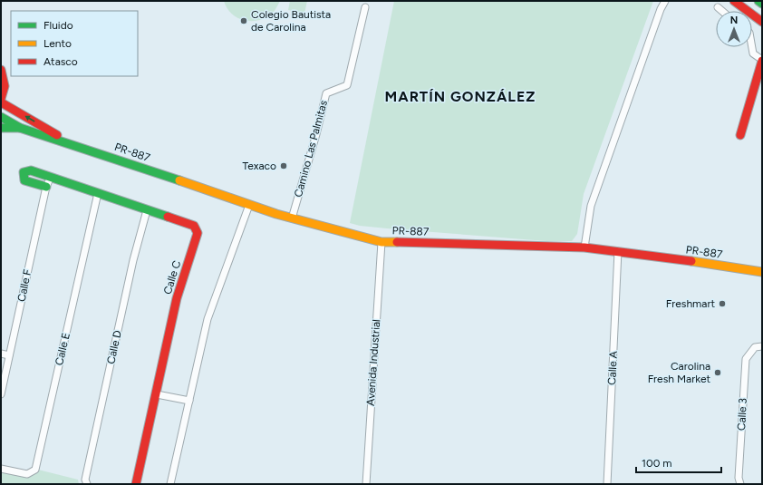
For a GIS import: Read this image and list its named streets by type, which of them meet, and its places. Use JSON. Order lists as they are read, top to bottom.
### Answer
{
  "streets": {
    "main road": ["PR-887", "Calle C"],
    "street": [
      "Camino Las Palmitas",
      "Calle F",
      "Calle D",
      "Calle E",
      "Avenida Industrial",
      "Calle A",
      "Calle 3"
    ]
  },
  "crossings": [
    ["Camino Las Palmitas", "PR-887"],
    ["PR-887", "Avenida Industrial"],
    ["PR-887", "Calle A"],
    ["Calle C", "Calle F"],
    ["Calle C", "Calle D"],
    ["Calle C", "Calle E"]
  ],
  "districts": ["MARTÍN GONZÁLEZ"],
  "places": [
    "Colegio Bautista de Carolina",
    "Texaco",
    "Freshmart",
    "Carolina Fresh Market"
  ],
  "legend": ["Fluido", "Lento", "Atasco"],
  "scale_bar": "100 m",
  "north": "top"
}
